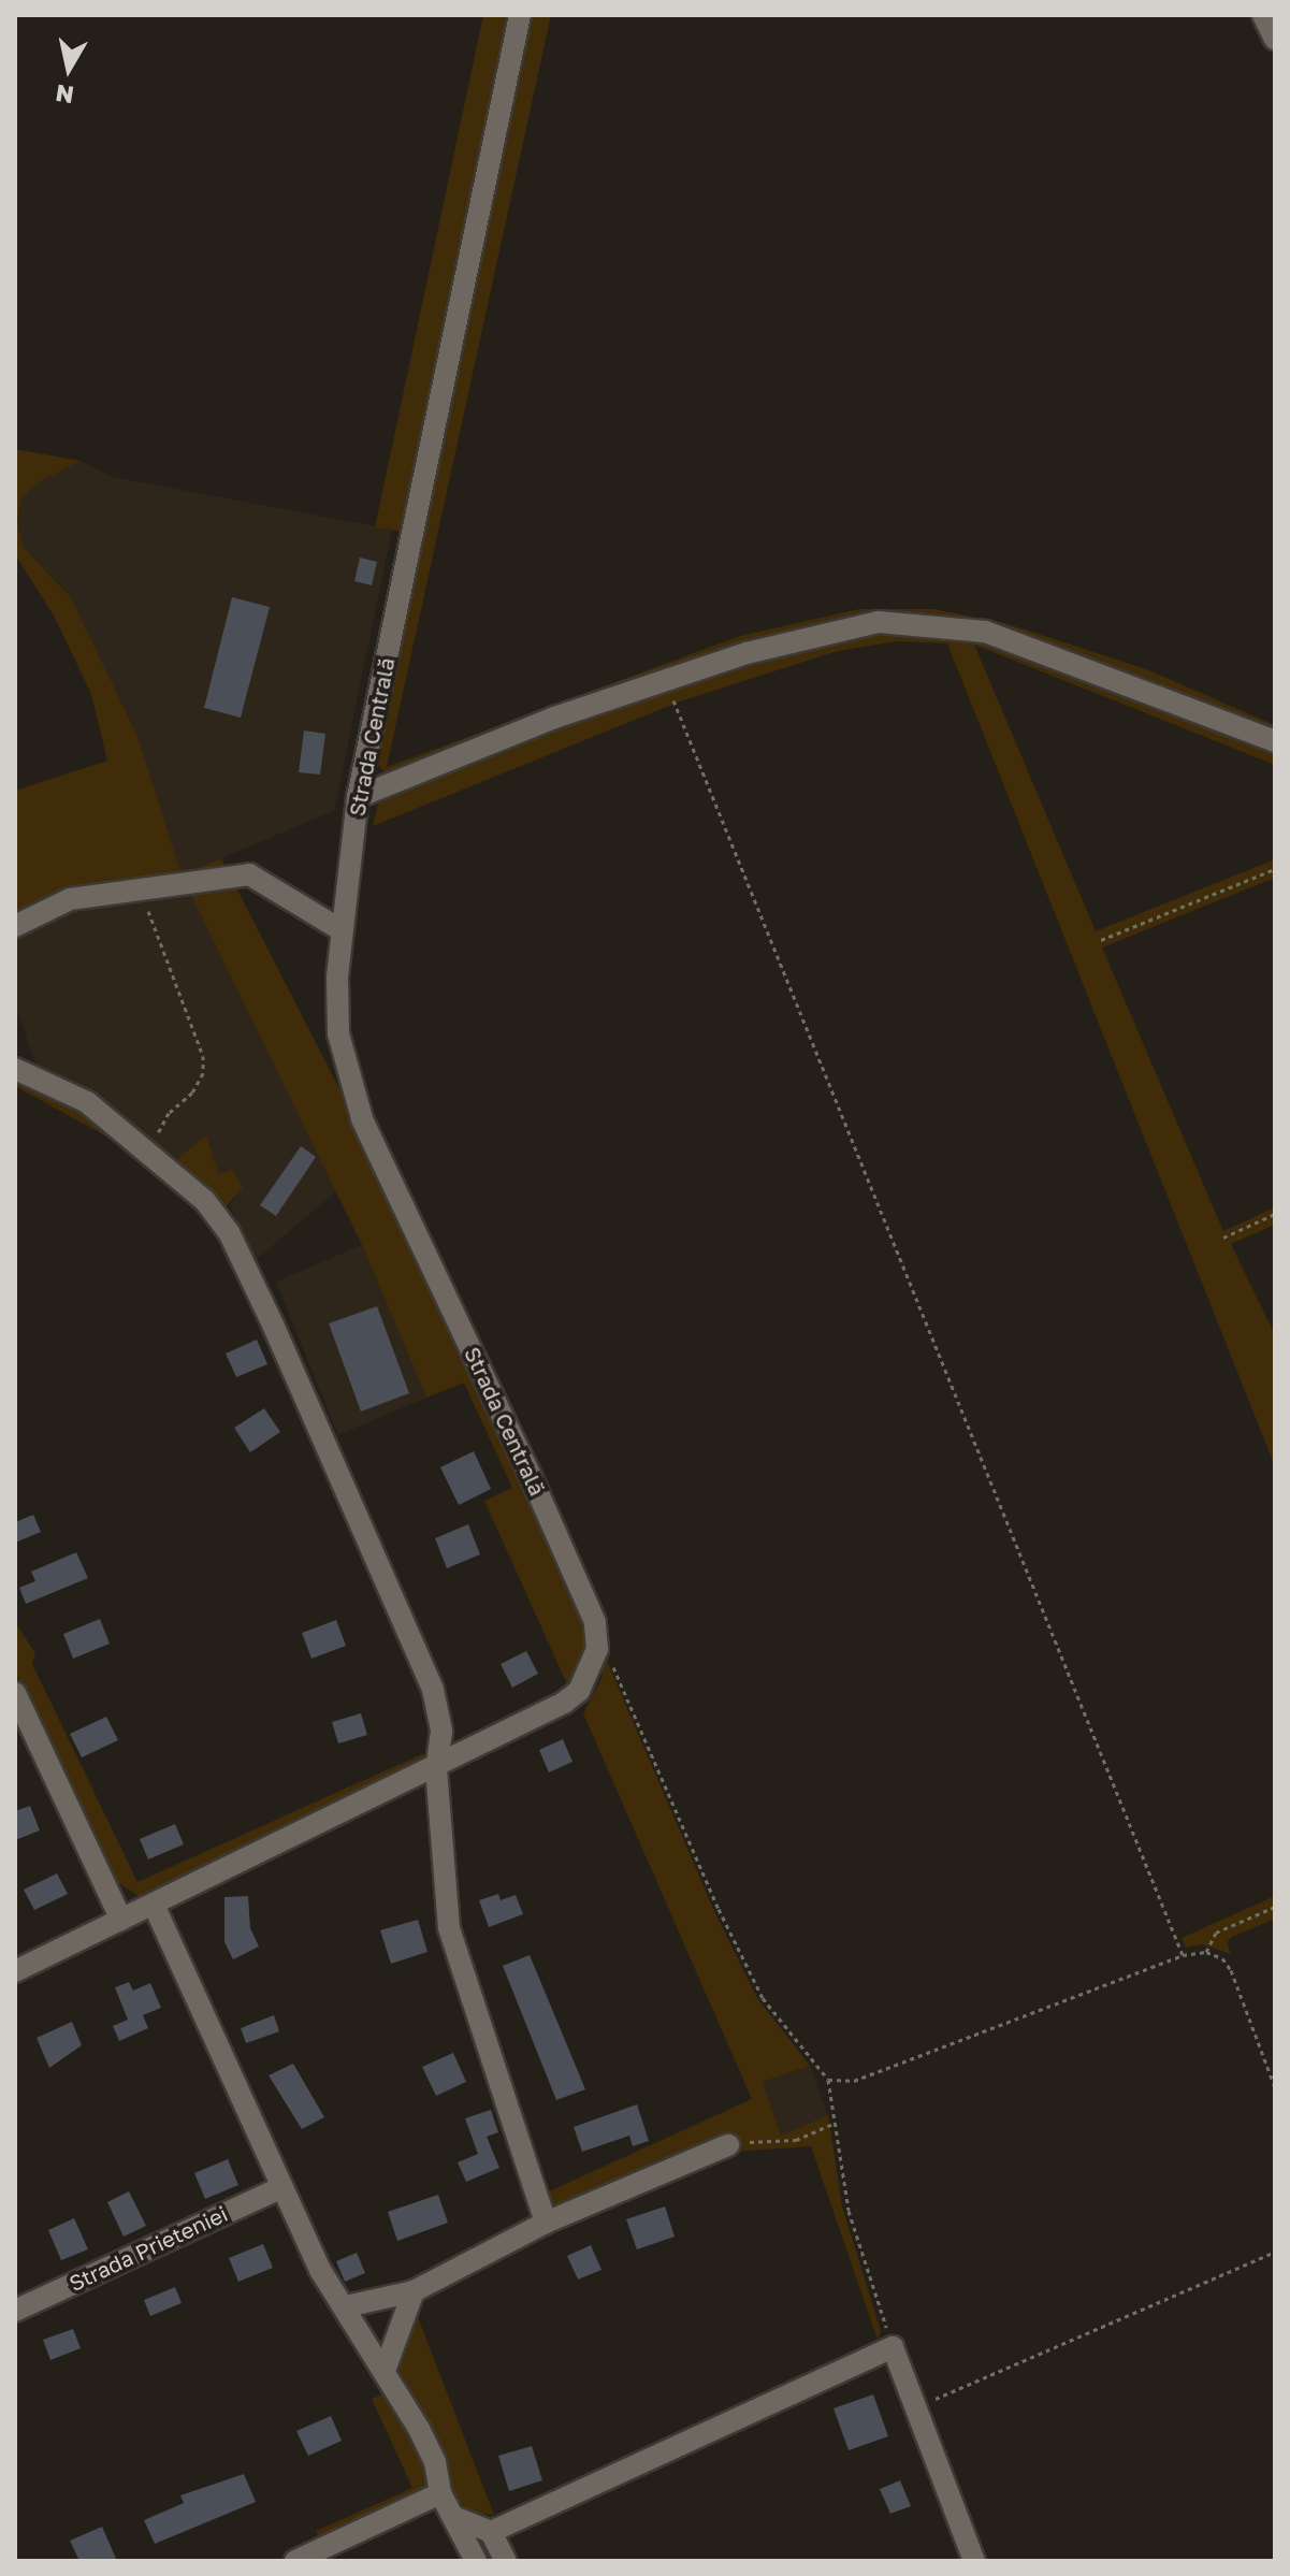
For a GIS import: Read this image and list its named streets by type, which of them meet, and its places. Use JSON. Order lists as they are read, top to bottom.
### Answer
{
  "streets": {
    "street": ["Strada Centrală", "Strada Prieteniei"]
  },
  "north": "bottom"
}
